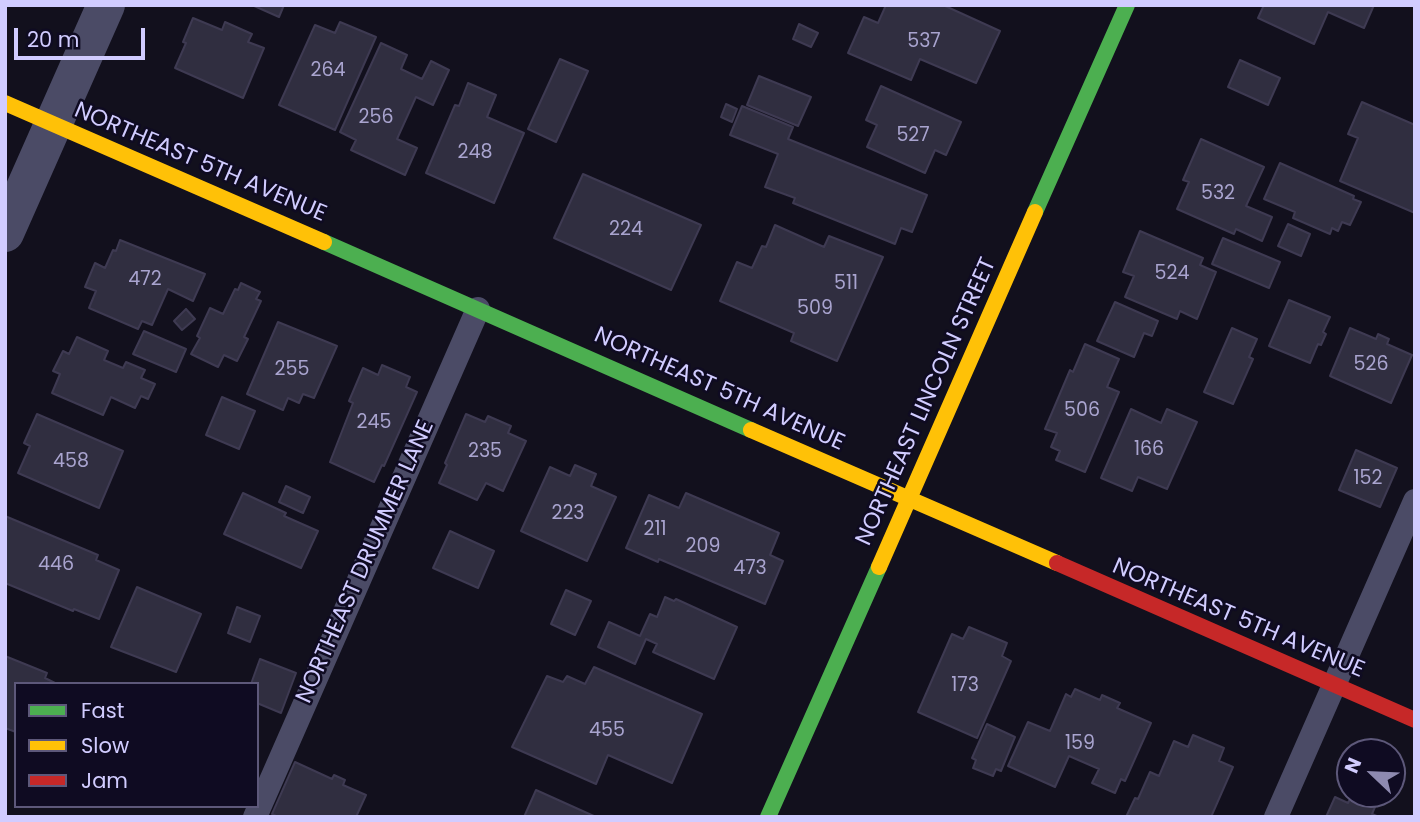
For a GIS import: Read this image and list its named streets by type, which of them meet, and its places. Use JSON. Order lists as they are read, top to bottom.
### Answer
{
  "streets": {
    "street": ["NORTHEAST 5TH AVENUE", "NORTHEAST LINCOLN STREET"],
    "lane": ["NORTHEAST DRUMMER LANE"]
  },
  "crossings": [
    ["NORTHEAST 5TH AVENUE", "NORTHEAST LINCOLN STREET"],
    ["NORTHEAST 5TH AVENUE", "NORTHEAST DRUMMER LANE"]
  ],
  "house_numbers": [
    "537",
    "264",
    "256",
    "527",
    "248",
    "532",
    "224",
    "524",
    "472",
    "511",
    "509",
    "526",
    "255",
    "506",
    "245",
    "166",
    "235",
    "458",
    "152",
    "223",
    "211",
    "209",
    "446",
    "473",
    "173",
    "455",
    "159"
  ],
  "legend": ["Fast", "Slow", "Jam"],
  "scale_bar": "20 m",
  "north": "top left"
}
